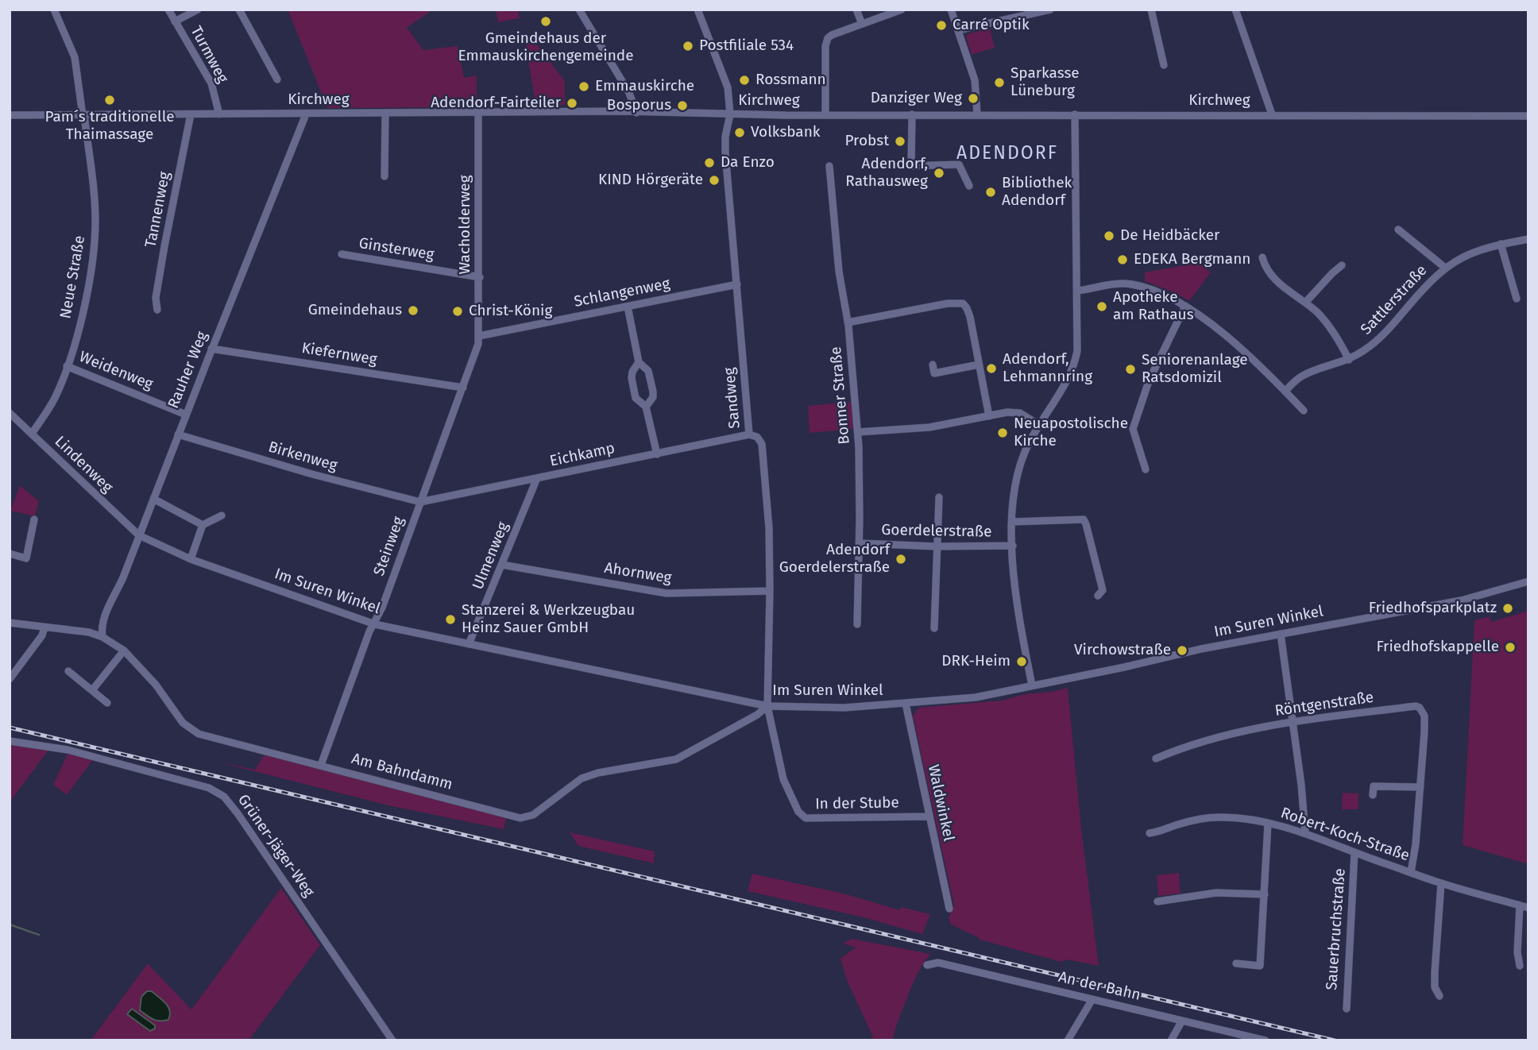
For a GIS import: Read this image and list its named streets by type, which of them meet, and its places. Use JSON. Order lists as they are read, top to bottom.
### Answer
{
  "streets": {
    "street": [
      "Turmweg",
      "Kirchweg",
      "Tannenweg",
      "Wacholderweg",
      "Ginsterweg",
      "Neue Straße",
      "Schlangenweg",
      "Sattlerstraße",
      "Kiefernweg",
      "Rauher Weg",
      "Weidenweg",
      "Bonner Straße",
      "Sandweg",
      "Eichkamp",
      "Birkenweg",
      "Lindenweg",
      "Goerdelerstraße",
      "Steinweg",
      "Ulmenweg",
      "Ahornweg",
      "Im Suren Winkel",
      "Röntgenstraße",
      "Am Bahndamm",
      "Waldwinkel",
      "In der Stube",
      "Robert-Koch-Straße",
      "Grüner-Jäger-Weg",
      "Sauerbruchstraße",
      "An der Bahn"
    ]
  },
  "crossings": [
    ["Turmweg", "Kirchweg"],
    ["Kirchweg", "Tannenweg"],
    ["Kirchweg", "Wacholderweg"],
    ["Kirchweg", "Neue Straße"],
    ["Kirchweg", "Rauher Weg"],
    ["Kirchweg", "Sandweg"],
    ["Wacholderweg", "Ginsterweg"],
    ["Wacholderweg", "Schlangenweg"],
    ["Wacholderweg", "Steinweg"],
    ["Neue Straße", "Weidenweg"],
    ["Neue Straße", "Lindenweg"],
    ["Schlangenweg", "Sandweg"],
    ["Schlangenweg", "Steinweg"],
    ["Kiefernweg", "Rauher Weg"],
    ["Kiefernweg", "Steinweg"],
    ["Rauher Weg", "Weidenweg"],
    ["Rauher Weg", "Birkenweg"],
    ["Rauher Weg", "Lindenweg"],
    ["Rauher Weg", "Im Suren Winkel"],
    ["Rauher Weg", "Am Bahndamm"],
    ["Bonner Straße", "Goerdelerstraße"],
    ["Sandweg", "Eichkamp"],
    ["Sandweg", "Ahornweg"],
    ["Sandweg", "Im Suren Winkel"],
    ["Sandweg", "Am Bahndamm"],
    ["Sandweg", "In der Stube"],
    ["Eichkamp", "Birkenweg"],
    ["Eichkamp", "Steinweg"],
    ["Eichkamp", "Ulmenweg"],
    ["Birkenweg", "Steinweg"],
    ["Lindenweg", "Im Suren Winkel"],
    ["Steinweg", "Im Suren Winkel"],
    ["Steinweg", "Am Bahndamm"],
    ["Ulmenweg", "Ahornweg"],
    ["Ulmenweg", "Im Suren Winkel"],
    ["Im Suren Winkel", "Am Bahndamm"],
    ["Im Suren Winkel", "Waldwinkel"],
    ["Im Suren Winkel", "In der Stube"],
    ["Röntgenstraße", "Robert-Koch-Straße"],
    ["Am Bahndamm", "In der Stube"],
    ["Waldwinkel", "In der Stube"],
    ["Robert-Koch-Straße", "Sauerbruchstraße"]
  ],
  "districts": ["ADENDORF"],
  "places": [
    "Gmeindehaus der Emmauskirchengemeinde",
    "Carré Optik",
    "Postfiliale 534",
    "Rossmann",
    "Sparkasse Lüneburg",
    "Emmauskirche",
    "Danziger Weg",
    "Pam´s traditionelle Thaimassage",
    "Adendorf-Fairteiler",
    "Bosporus",
    "Volksbank",
    "Probst",
    "Da Enzo",
    "Adendorf, Rathausweg",
    "KIND Hörgeräte",
    "Bibliothek Adendorf",
    "De Heidbäcker",
    "EDEKA Bergmann",
    "Apotheke am Rathaus",
    "Gmeindehaus",
    "Christ-König",
    "Adendorf, Lehmannring",
    "Seniorenanlage Ratsdomizil",
    "Neuapostolische Kirche",
    "Adendorf Goerdelerstraße",
    "Friedhofsparkplatz",
    "Stanzerei & Werkzeugbau Heinz Sauer GmbH",
    "Friedhofskappelle",
    "Virchowstraße",
    "DRK-Heim"
  ]
}
